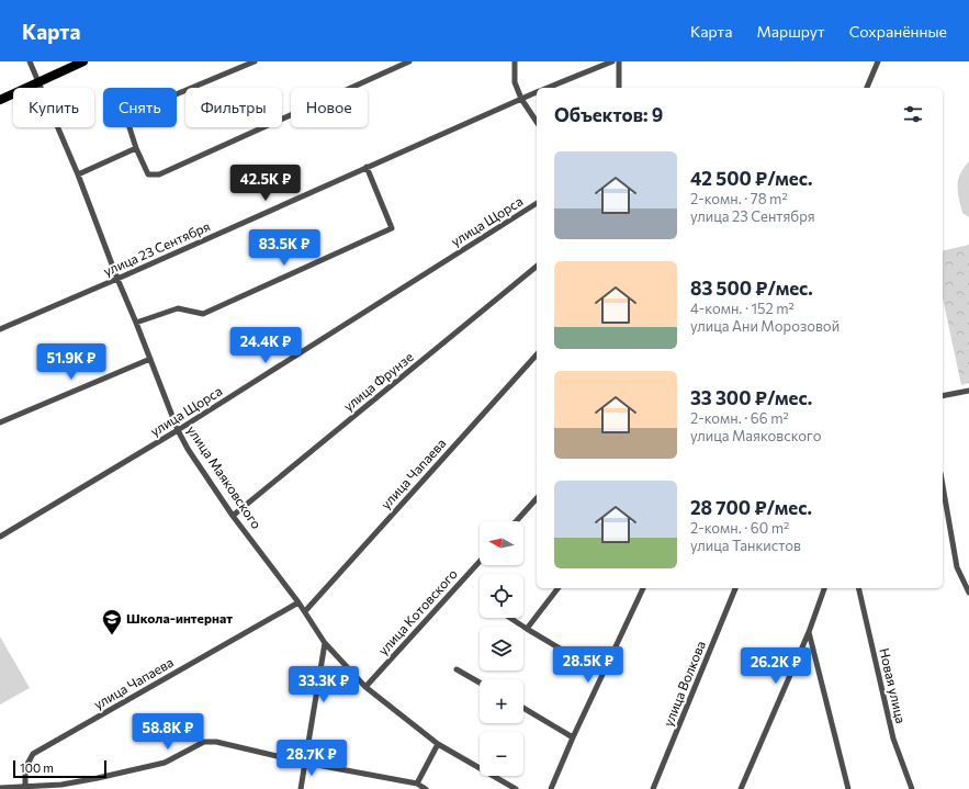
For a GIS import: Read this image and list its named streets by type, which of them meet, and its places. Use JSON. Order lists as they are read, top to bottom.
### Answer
{
  "streets": {
    "street": [
      "улица Щорса",
      "улица 23 Сентября",
      "улица Фрунзе",
      "улица Чапаева",
      "улица Маяковского",
      "улица Котовского",
      "улица Волкова",
      "Новая улица"
    ]
  },
  "crossings": [
    ["улица Щорса", "улица Маяковского"],
    ["улица 23 Сентября", "улица Маяковского"],
    ["улица Фрунзе", "улица Маяковского"],
    ["улица Чапаева", "улица Маяковского"],
    ["улица Маяковского", "улица Котовского"]
  ],
  "places": {
    "school or university": ["Школа-интернат"]
  },
  "scale_bar": "100 m",
  "north": "left",
  "page": {
    "header": "Карта",
    "nav": ["Карта", "Маршрут", "Сохранённые"],
    "chip": [
      "Купить",
      "Снять",
      "Фильтры",
      "Новое"
    ],
    "heading": "Объектов: 9",
    "list": [
      {
        "name": "42 500 ₽/мес.",
        "note": "2-комн. · 78 m² · улица 23 Сентября"
      },
      {
        "name": "83 500 ₽/мес.",
        "note": "4-комн. · 152 m² · улица Ани Морозовой"
      },
      {
        "name": "33 300 ₽/мес.",
        "note": "2-комн. · 66 m² · улица Маяковского"
      },
      {
        "name": "28 700 ₽/мес.",
        "note": "2-комн. · 60 m² · улица Танкистов"
      }
    ],
    "price": [
      "42.5K ₽",
      "83.5K ₽",
      "24.4K ₽",
      "51.9K ₽",
      "28.5K ₽",
      "26.2K ₽",
      "33.3K ₽",
      "58.8K ₽",
      "28.7K ₽"
    ],
    "map_buttons": ["+", "−"],
    "scale": "100 m"
  }
}
